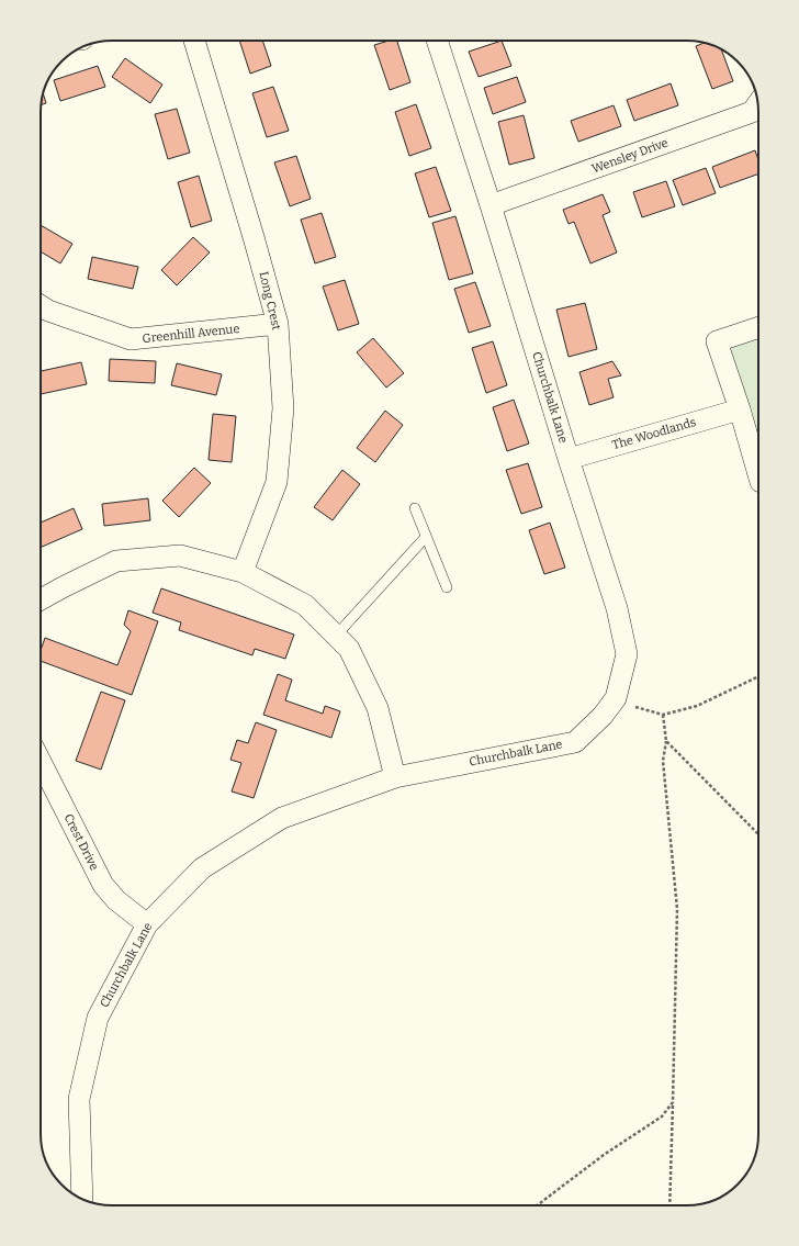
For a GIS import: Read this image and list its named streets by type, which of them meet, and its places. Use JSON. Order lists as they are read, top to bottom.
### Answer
{
  "streets": {
    "street": [
      "Wensley Drive",
      "Long Crest",
      "Greenhill Avenue",
      "Churchbalk Lane",
      "The Woodlands",
      "Crest Drive"
    ]
  },
  "crossings": [
    ["Wensley Drive", "Churchbalk Lane"],
    ["Long Crest", "Greenhill Avenue"],
    ["Churchbalk Lane", "The Woodlands"],
    ["Churchbalk Lane", "Crest Drive"]
  ]
}
